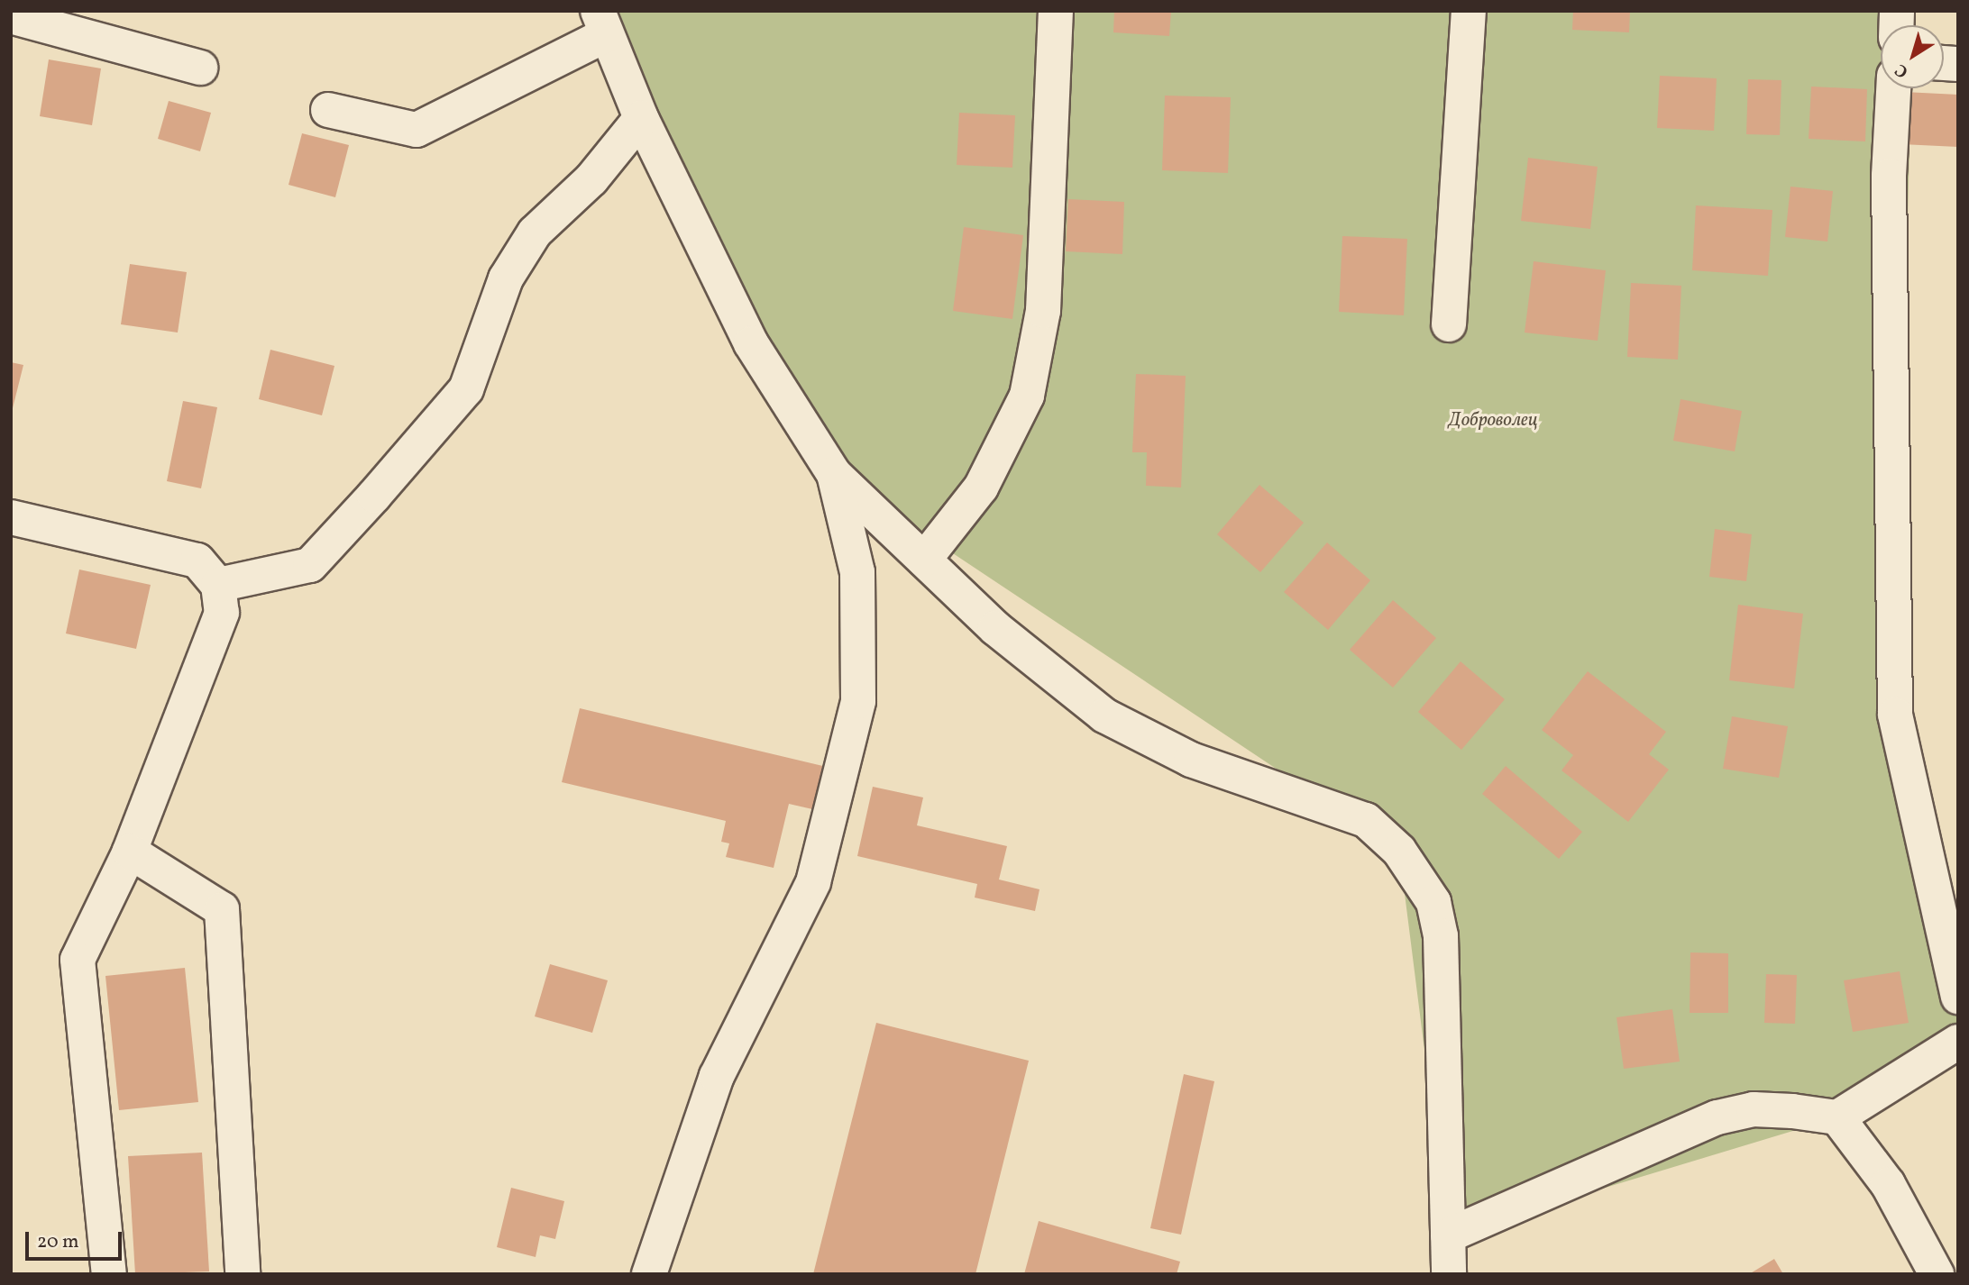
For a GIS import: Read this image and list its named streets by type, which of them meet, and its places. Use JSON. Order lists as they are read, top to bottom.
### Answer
{
  "parks": ["Доброволец"],
  "scale_bar": "20 m",
  "north": "bottom left"
}
